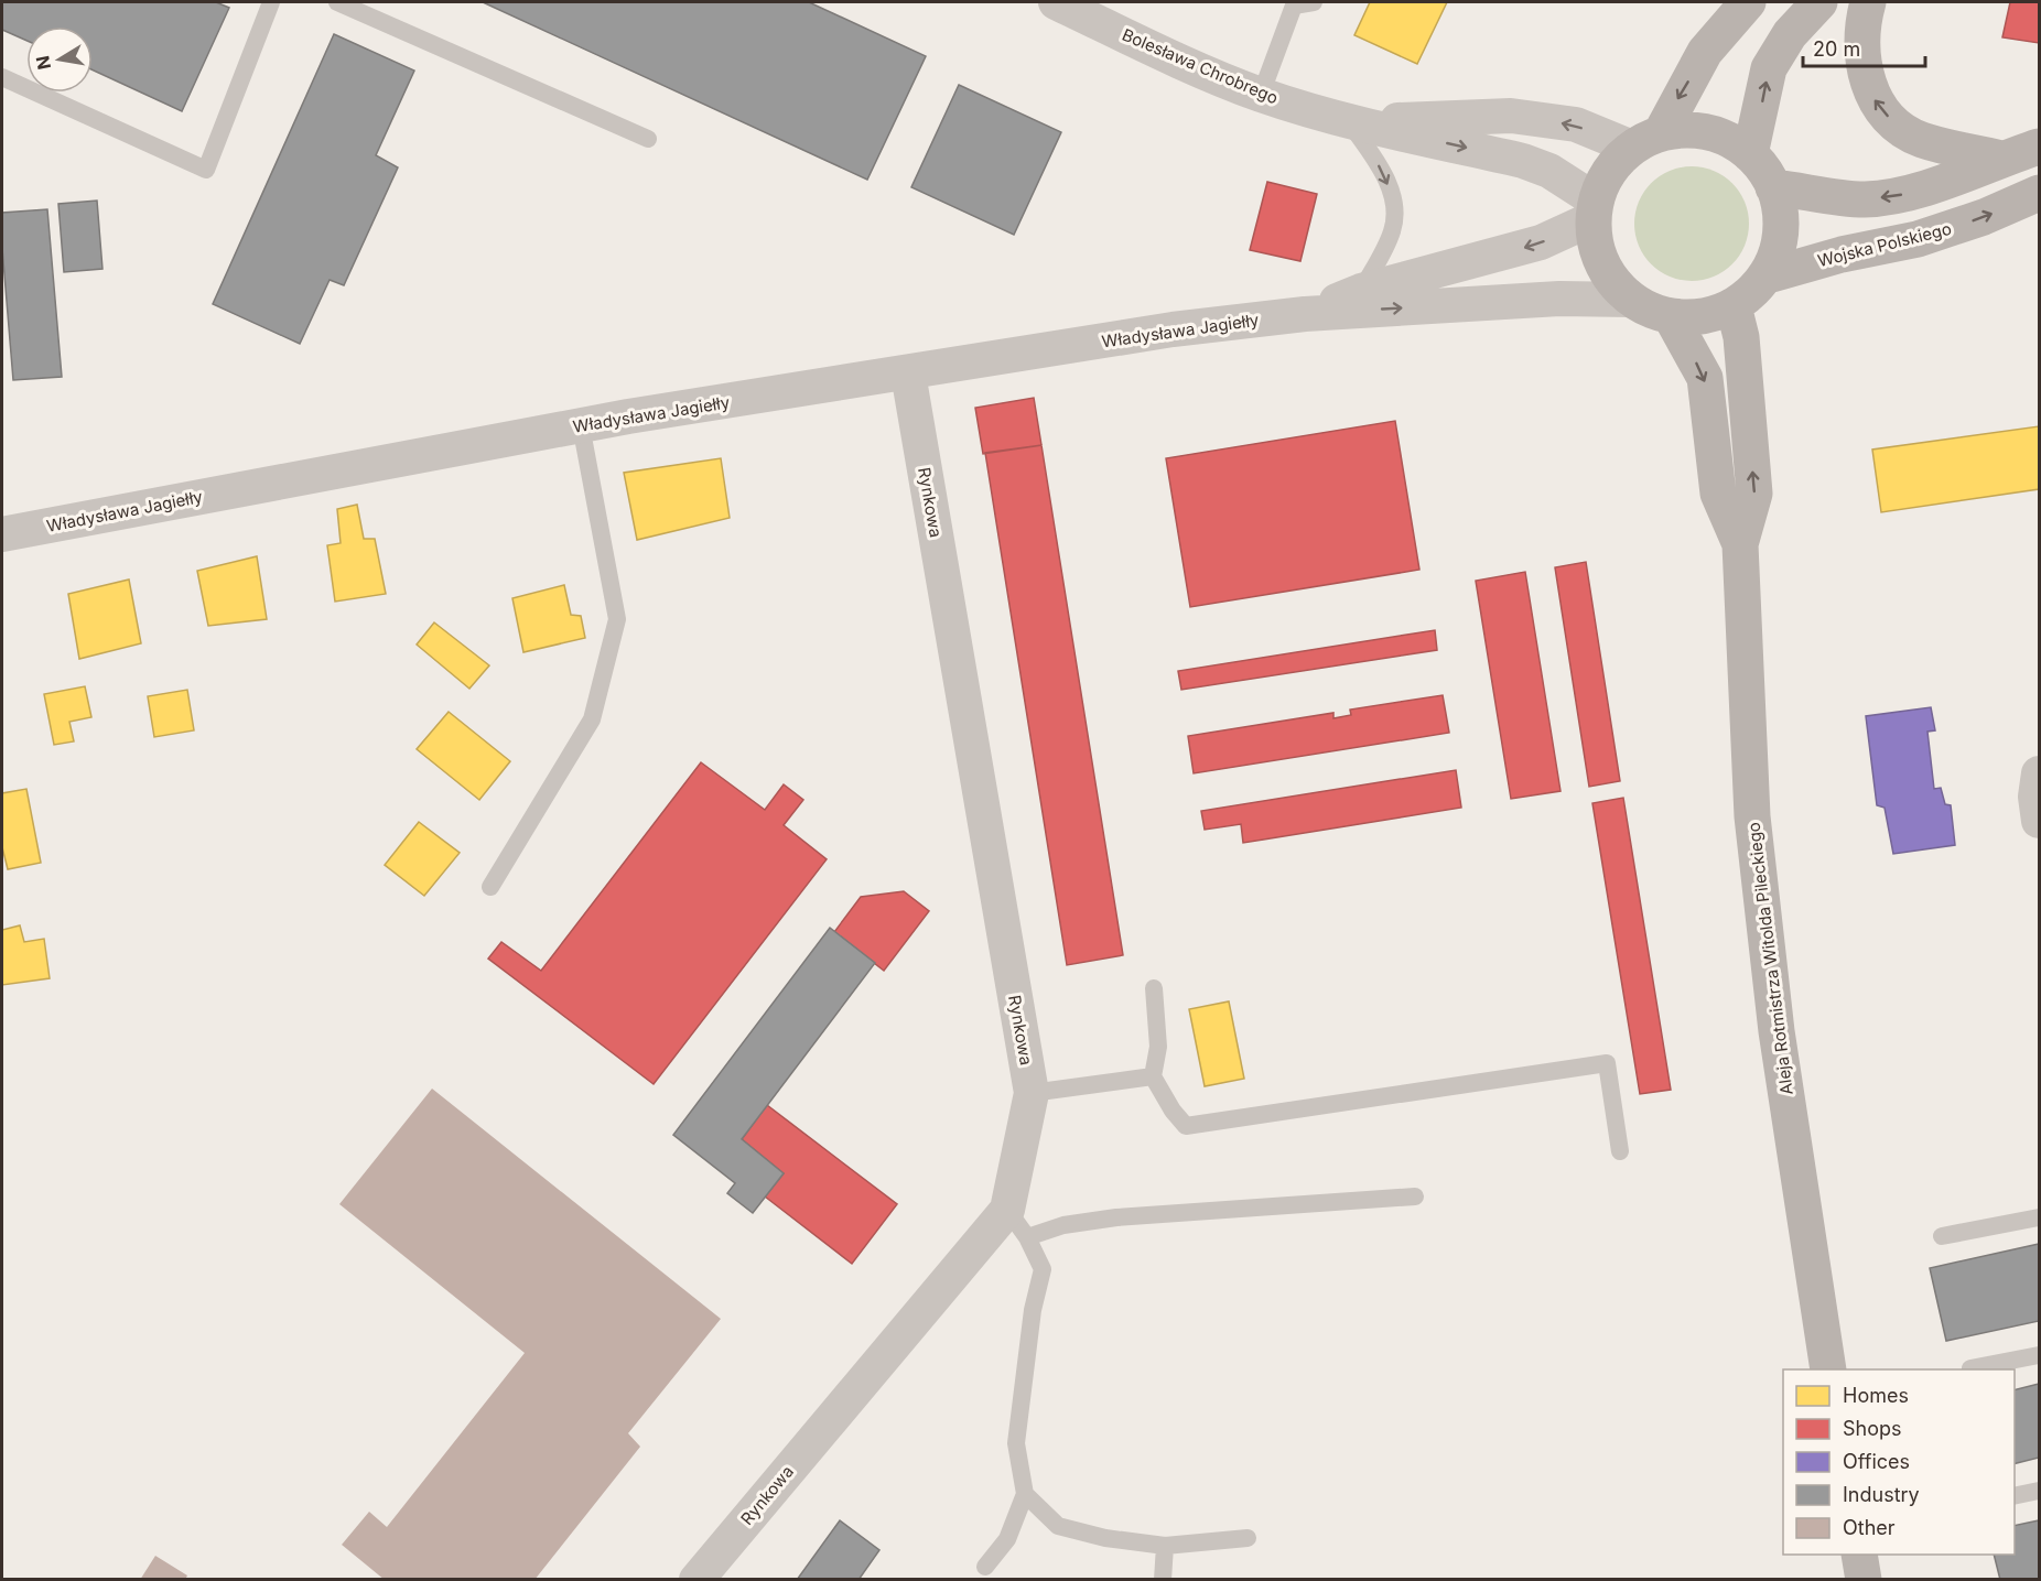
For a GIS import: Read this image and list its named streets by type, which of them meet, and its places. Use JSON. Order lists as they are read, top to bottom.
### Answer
{
  "streets": {
    "street": [
      "Bolesława Chrobrego",
      "Wojska Polskiego",
      "Władysława Jagiełły",
      "Rynkowa",
      "Aleja Rotmistrza Witolda Pileckiego"
    ]
  },
  "crossings": [
    ["Bolesława Chrobrego", "Wojska Polskiego"],
    ["Bolesława Chrobrego", "Władysława Jagiełły"],
    ["Bolesława Chrobrego", "Aleja Rotmistrza Witolda Pileckiego"],
    ["Wojska Polskiego", "Władysława Jagiełły"],
    ["Wojska Polskiego", "Aleja Rotmistrza Witolda Pileckiego"],
    ["Władysława Jagiełły", "Rynkowa"],
    ["Władysława Jagiełły", "Aleja Rotmistrza Witolda Pileckiego"]
  ],
  "legend": [
    "Homes",
    "Shops",
    "Offices",
    "Industry",
    "Other"
  ],
  "scale_bar": "20 m",
  "north": "left"
}
